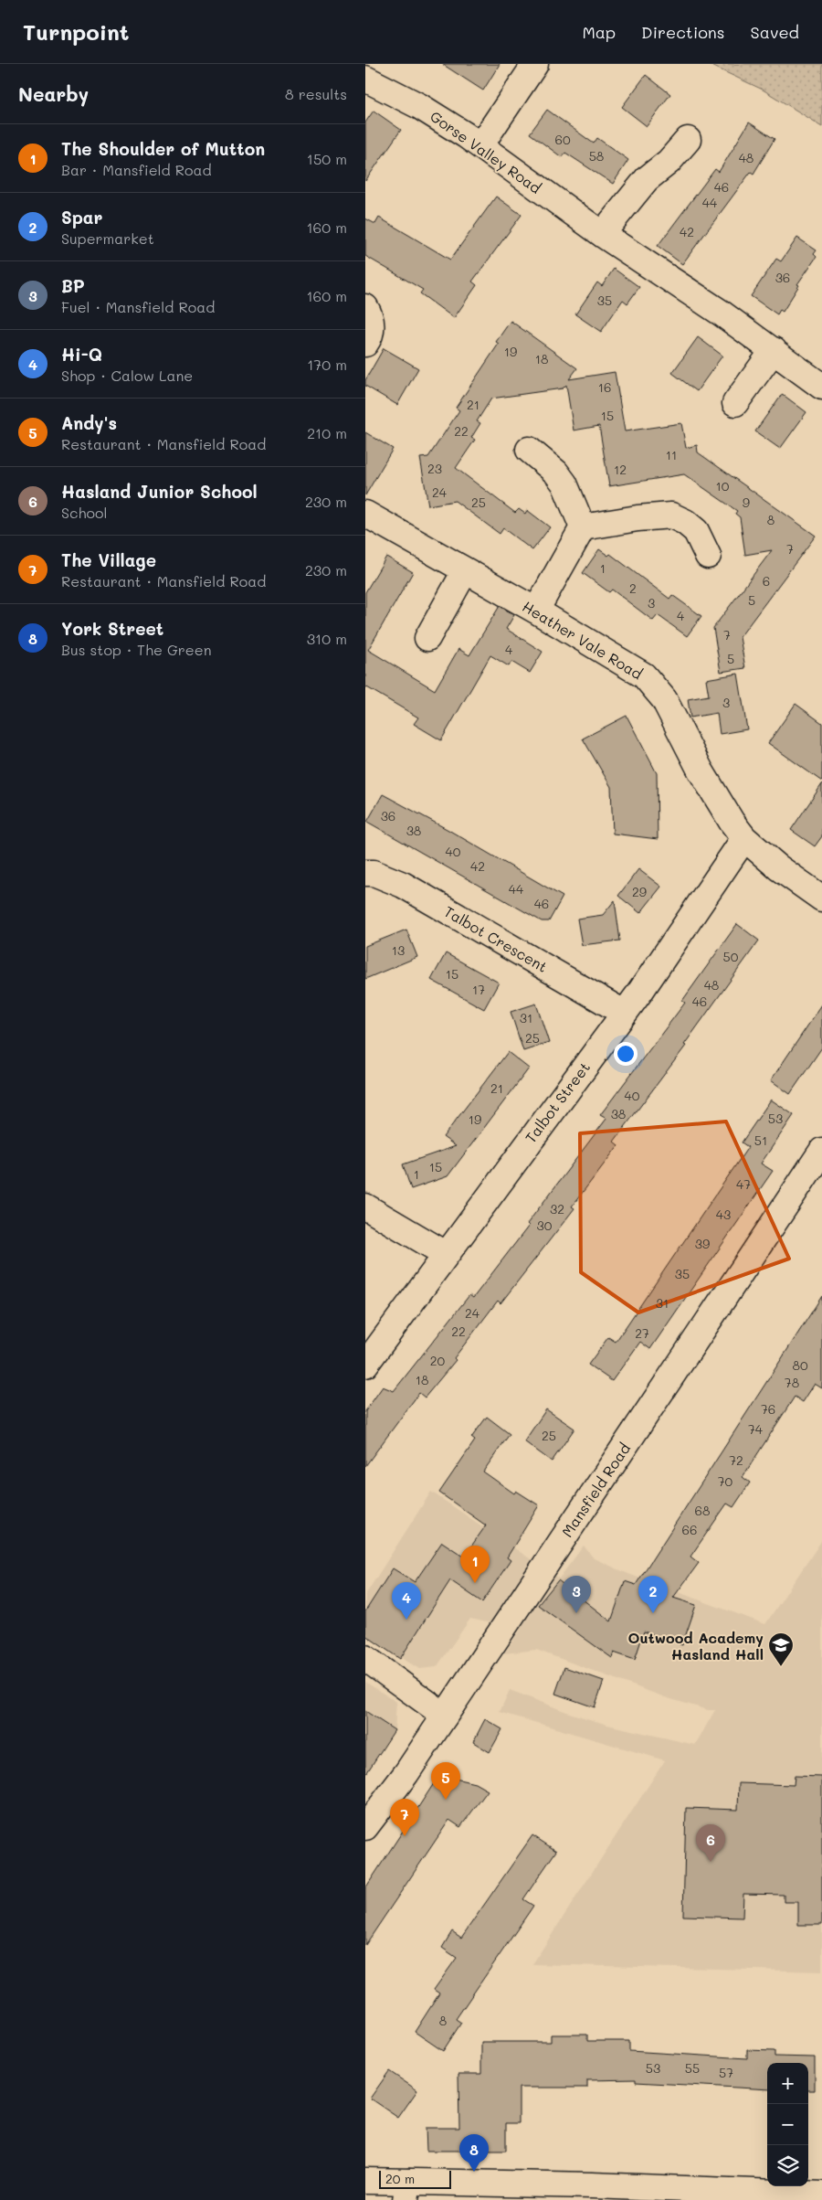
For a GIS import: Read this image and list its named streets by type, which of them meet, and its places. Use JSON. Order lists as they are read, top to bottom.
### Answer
{
  "streets": {
    "street": [
      "Gorse Valley Road",
      "Heather Vale Road",
      "Talbot Crescent",
      "Talbot Street",
      "Mansfield Road"
    ]
  },
  "crossings": [
    ["Heather Vale Road", "Talbot Street"],
    ["Talbot Crescent", "Talbot Street"]
  ],
  "places": {
    "school or university": ["Outwood Academy Hasland Hall"]
  },
  "house_numbers": [
    "60",
    "58",
    "48",
    "46",
    "44",
    "42",
    "36",
    "35",
    "19",
    "18",
    "16",
    "21",
    "15",
    "22",
    "11",
    "23",
    "12",
    "10",
    "24",
    "25",
    "9",
    "8",
    "7",
    "1",
    "6",
    "2",
    "5",
    "3",
    "4",
    "7",
    "4",
    "5",
    "3",
    "36",
    "38",
    "40",
    "42",
    "44",
    "29",
    "46",
    "13",
    "50",
    "15",
    "48",
    "17",
    "46",
    "31",
    "25",
    "21",
    "40",
    "38",
    "53",
    "19",
    "51",
    "15",
    "1",
    "47",
    "32",
    "43",
    "30",
    "39",
    "35",
    "31",
    "24",
    "22",
    "27",
    "20",
    "80",
    "18",
    "78",
    "76",
    "74",
    "25",
    "72",
    "70",
    "68",
    "66",
    "8",
    "53",
    "55",
    "57"
  ],
  "scale_bar": "20 m",
  "page": {
    "header": "Turnpoint",
    "nav": ["Map", "Directions", "Saved"],
    "heading": ["Nearby", "8 results"],
    "list": [
      {
        "mark": "1",
        "name": "The Shoulder of Mutton",
        "note": "Bar · Mansfield Road",
        "value": "150 m"
      },
      {
        "mark": "2",
        "name": "Spar",
        "note": "Supermarket",
        "value": "160 m"
      },
      {
        "mark": "3",
        "name": "BP",
        "note": "Fuel · Mansfield Road",
        "value": "160 m"
      },
      {
        "mark": "4",
        "name": "Hi-Q",
        "note": "Shop · Calow Lane",
        "value": "170 m"
      },
      {
        "mark": "5",
        "name": "Andy's",
        "note": "Restaurant · Mansfield Road",
        "value": "210 m"
      },
      {
        "mark": "6",
        "name": "Hasland Junior School",
        "note": "School",
        "value": "230 m"
      },
      {
        "mark": "7",
        "name": "The Village",
        "note": "Restaurant · Mansfield Road",
        "value": "230 m"
      },
      {
        "mark": "8",
        "name": "York Street",
        "note": "Bus stop · The Green",
        "value": "310 m"
      }
    ],
    "pins": [
      "1",
      "2",
      "3",
      "4",
      "5",
      "7",
      "6",
      "8"
    ],
    "map_buttons": ["+", "−"],
    "scale": "20 m"
  }
}
